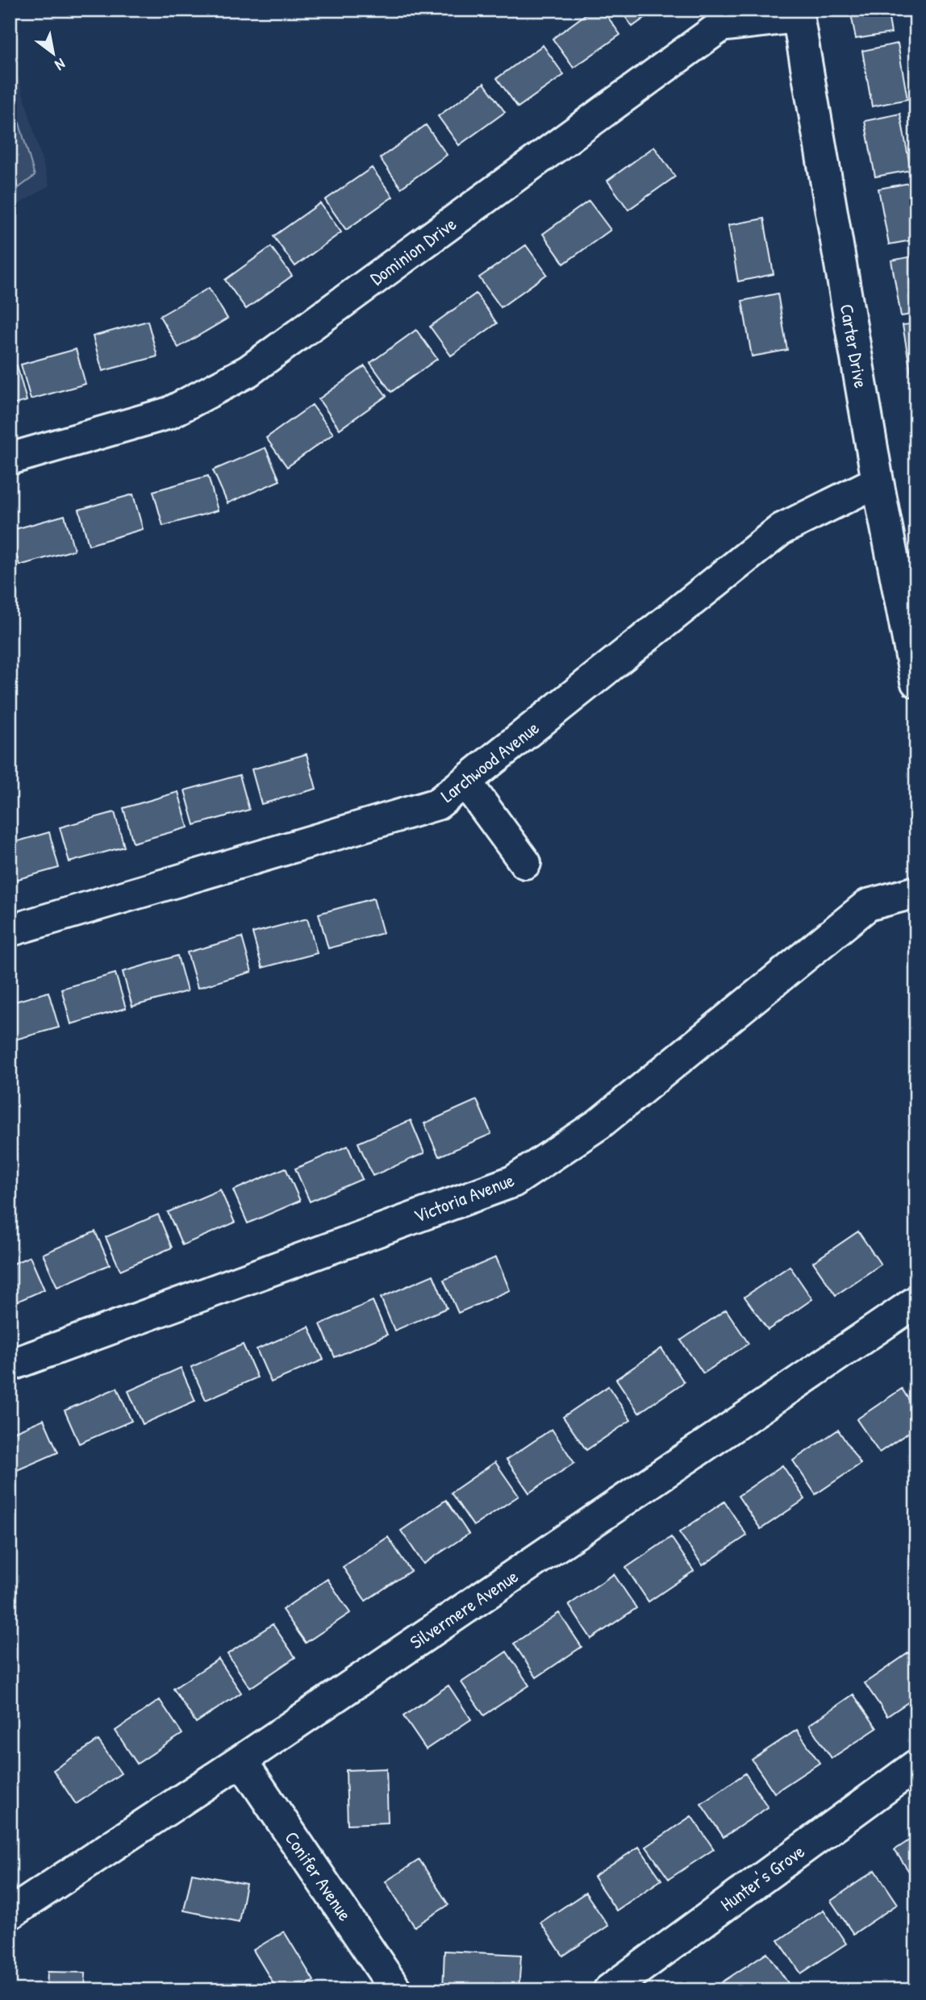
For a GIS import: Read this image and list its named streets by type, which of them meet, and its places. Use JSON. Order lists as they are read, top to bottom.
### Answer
{
  "streets": {
    "street": [
      "Dominion Drive",
      "Carter Drive",
      "Larchwood Avenue",
      "Victoria Avenue",
      "Silvermere Avenue",
      "Conifer Avenue",
      "Hunter's Grove"
    ]
  },
  "crossings": [
    ["Dominion Drive", "Carter Drive"],
    ["Carter Drive", "Larchwood Avenue"],
    ["Silvermere Avenue", "Conifer Avenue"]
  ],
  "north": "bottom right"
}
